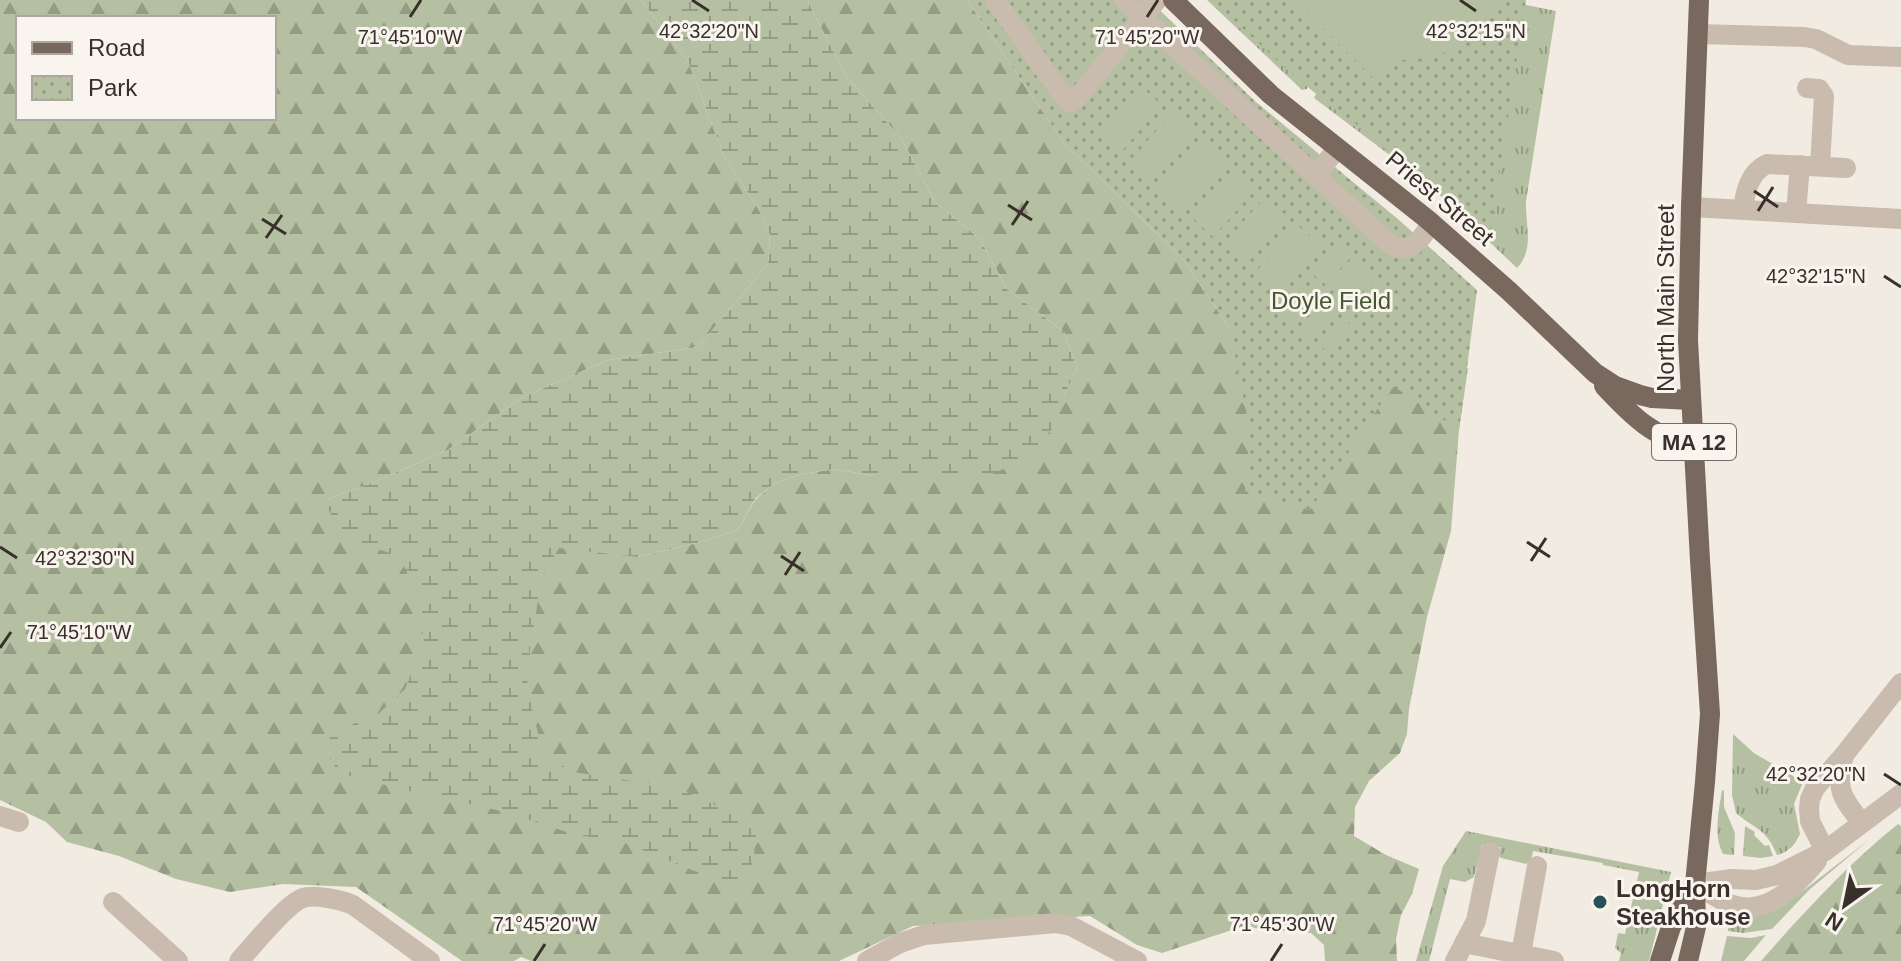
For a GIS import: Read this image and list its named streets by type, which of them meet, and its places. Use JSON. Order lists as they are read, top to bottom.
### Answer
{
  "streets": {
    "main road": ["Priest Street", "North Main Street", "MA 12"]
  },
  "crossings": [
    ["Priest Street", "North Main Street"]
  ],
  "parks": ["Doyle Field"],
  "places": ["LongHorn Steakhouse"],
  "legend": ["Road", "Park"],
  "north": "bottom left",
  "coordinates": [
    "42°32'20\"N",
    "42°32'15\"N",
    "71°45'20\"W",
    "71°45'10\"W",
    "42°32'30\"N",
    "71°45'30\"W"
  ]
}
